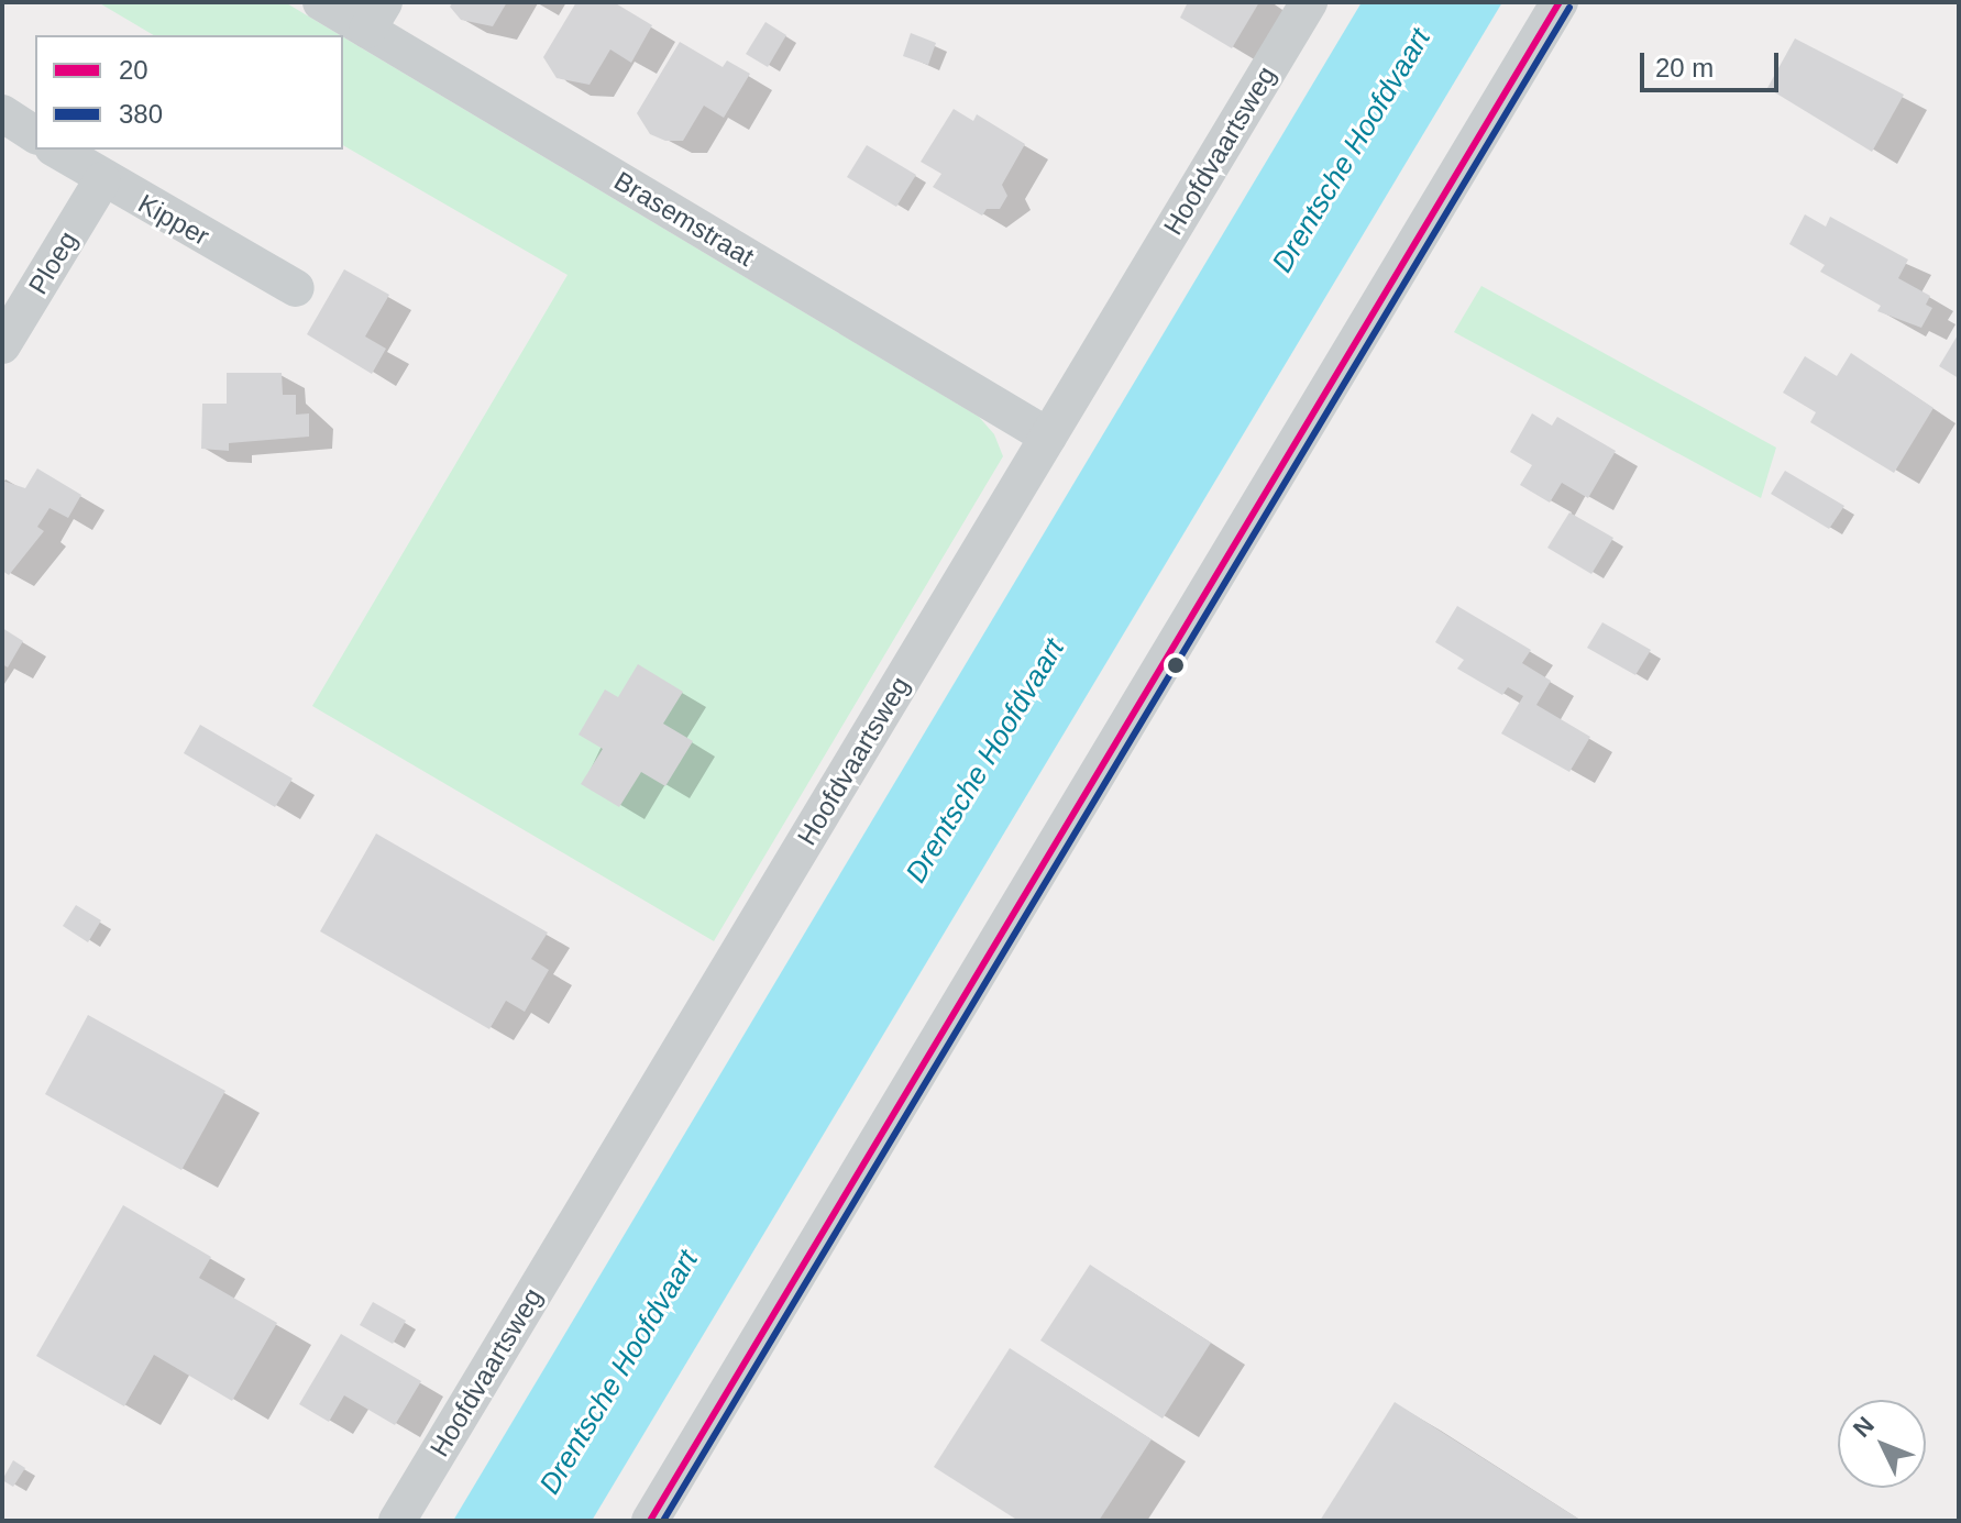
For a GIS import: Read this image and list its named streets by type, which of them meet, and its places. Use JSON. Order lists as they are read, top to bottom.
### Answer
{
  "streets": {
    "street": [
      "Hoofdvaartsweg",
      "Brasemstraat",
      "Kipper",
      "Ploeg"
    ]
  },
  "crossings": [
    ["Hoofdvaartsweg", "Brasemstraat"],
    ["Kipper", "Ploeg"]
  ],
  "water": ["Drentsche Hoofdvaart"],
  "lines": ["transit line 20", "transit line 380"],
  "legend": ["20", "380"],
  "scale_bar": "20 m",
  "north": "top left"
}
